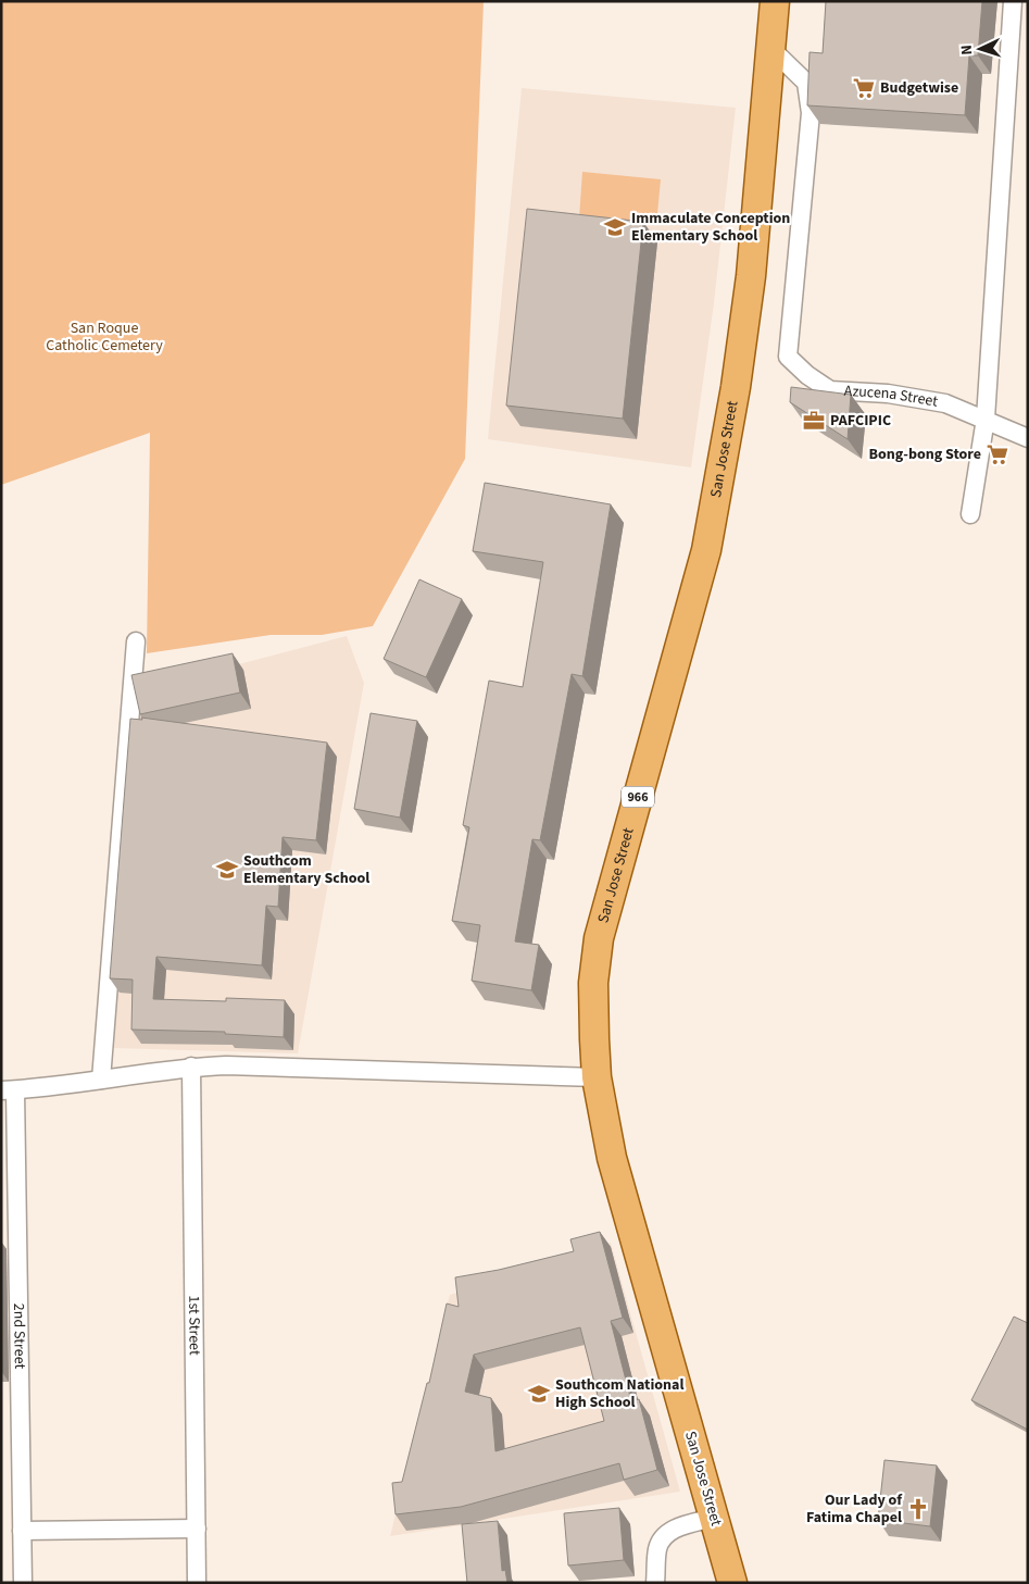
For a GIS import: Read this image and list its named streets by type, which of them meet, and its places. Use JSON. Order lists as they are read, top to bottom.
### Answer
{
  "streets": {
    "main road": ["San Jose Street", "966"],
    "street": ["Azucena Street", "1st Street", "2nd Street"]
  },
  "crossings": [
    ["Azucena Street", "San Jose Street"]
  ],
  "parks": ["San Roque Catholic Cemetery"],
  "places": {
    "supermarket": ["Budgetwise", "Bong-bong Store"],
    "school or university": ["Immaculate Conception Elementary School", "Southcom Elementary School", "Southcom National High School"],
    "office": ["PAFCIPIC"],
    "church": ["Our Lady of Fatima Chapel"]
  },
  "north": "left"
}
